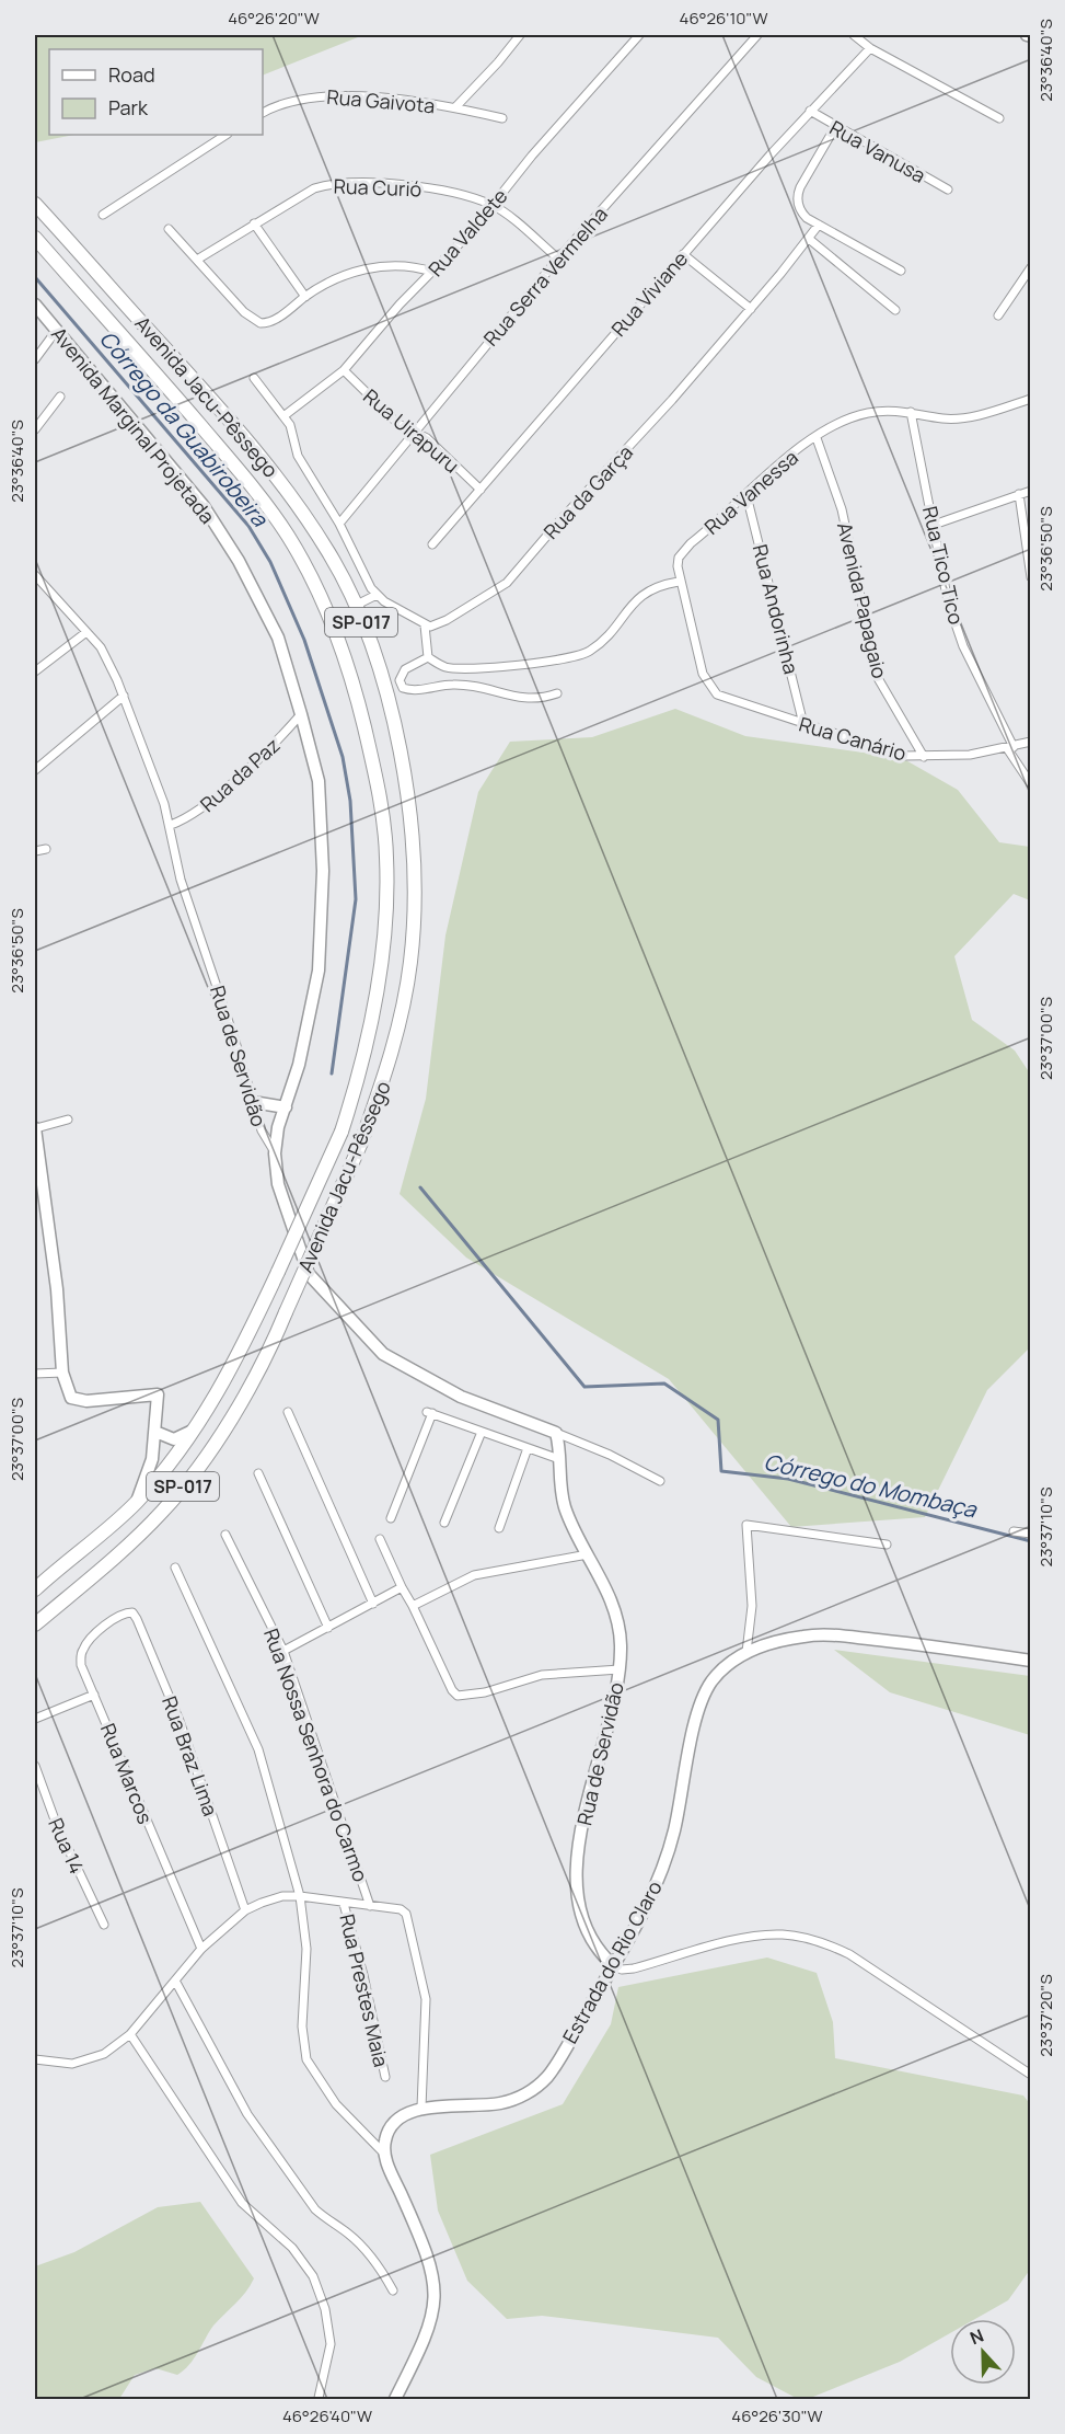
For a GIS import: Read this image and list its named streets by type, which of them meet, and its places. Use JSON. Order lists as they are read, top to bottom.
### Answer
{
  "streets": {
    "highway": ["Avenida Jacu-Pêssego", "SP-017"],
    "main road": ["Avenida Marginal Projetada", "Rua de Servidão", "Estrada do Rio Claro"],
    "street": [
      "Rua Gaivota",
      "Rua Vanusa",
      "Rua Curió",
      "Rua Valdete",
      "Rua Serra Vermelha",
      "Rua Viviane",
      "Rua Uirapuru",
      "Rua da Garça",
      "Rua Vanessa",
      "Rua Tico Tico",
      "Avenida Papagaio",
      "Rua Andorinha",
      "Rua Canário",
      "Rua da Paz",
      "Rua Nossa Senhora do Carmo",
      "Rua Braz Lima",
      "Rua Marcos",
      "Rua 14",
      "Rua Prestes Maia"
    ]
  },
  "crossings": [
    ["Rua Vanusa", "Rua Viviane"],
    ["Rua Curió", "Rua Valdete"],
    ["Rua Curió", "Rua Serra Vermelha"],
    ["Rua Valdete", "Rua Uirapuru"],
    ["Rua Serra Vermelha", "Rua Uirapuru"],
    ["Rua Viviane", "Rua Uirapuru"],
    ["Avenida Marginal Projetada", "Rua da Paz"],
    ["Avenida Marginal Projetada", "Rua de Servidão"],
    ["Rua Vanessa", "Rua Tico Tico"],
    ["Rua Vanessa", "Avenida Papagaio"],
    ["Rua Vanessa", "Rua Andorinha"],
    ["Rua Vanessa", "Rua Canário"],
    ["Rua Tico Tico", "Rua Canário"],
    ["Avenida Papagaio", "Rua Canário"],
    ["Rua Andorinha", "Rua Canário"],
    ["Rua da Paz", "Rua de Servidão"],
    ["Rua de Servidão", "Estrada do Rio Claro"],
    ["Rua Braz Lima", "Rua Marcos"]
  ],
  "water": ["Córrego da Guabirobeira", "Córrego do Mombaça"],
  "legend": ["Road", "Park"],
  "north": "top",
  "coordinates": [
    "46°26'20\"W",
    "46°26'10\"W",
    "23°36'40\"S",
    "23°36'50\"S",
    "23°37'00\"S",
    "23°37'10\"S",
    "23°37'20\"S",
    "46°26'40\"W",
    "46°26'30\"W"
  ]
}
